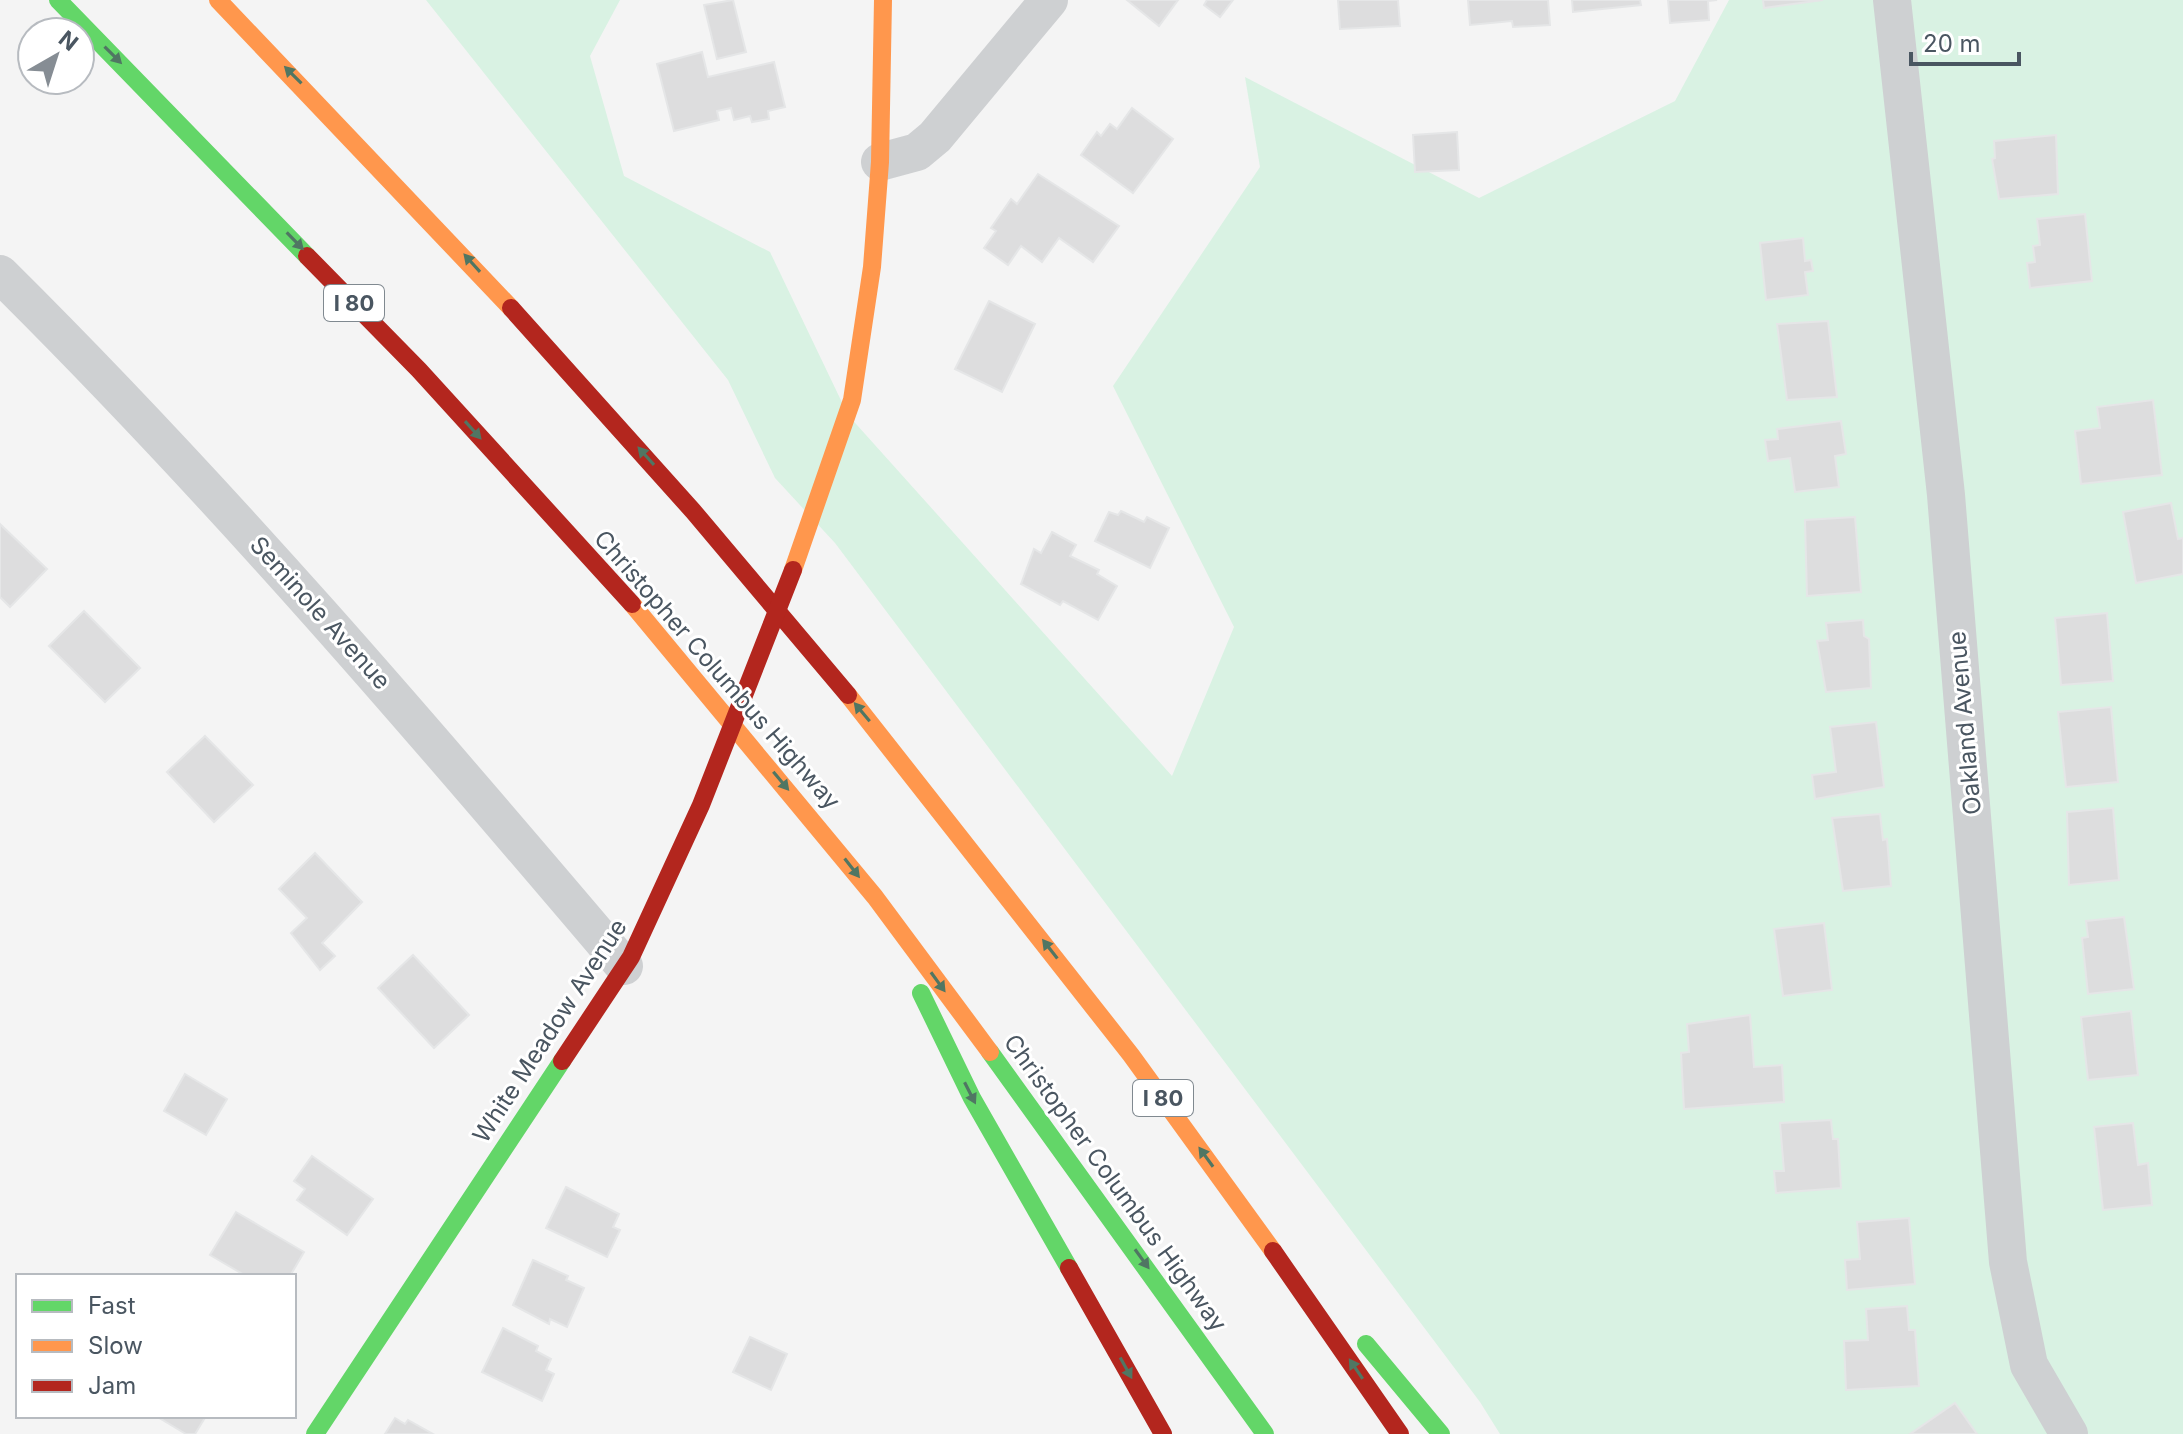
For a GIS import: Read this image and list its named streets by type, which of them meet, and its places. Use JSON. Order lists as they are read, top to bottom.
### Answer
{
  "streets": {
    "main road": ["I 80", "Christopher Columbus Highway", "White Meadow Avenue"],
    "street": ["Seminole Avenue", "Oakland Avenue"]
  },
  "crossings": [
    ["Seminole Avenue", "White Meadow Avenue"]
  ],
  "legend": ["Fast", "Slow", "Jam"],
  "scale_bar": "20 m",
  "north": "top right"
}
